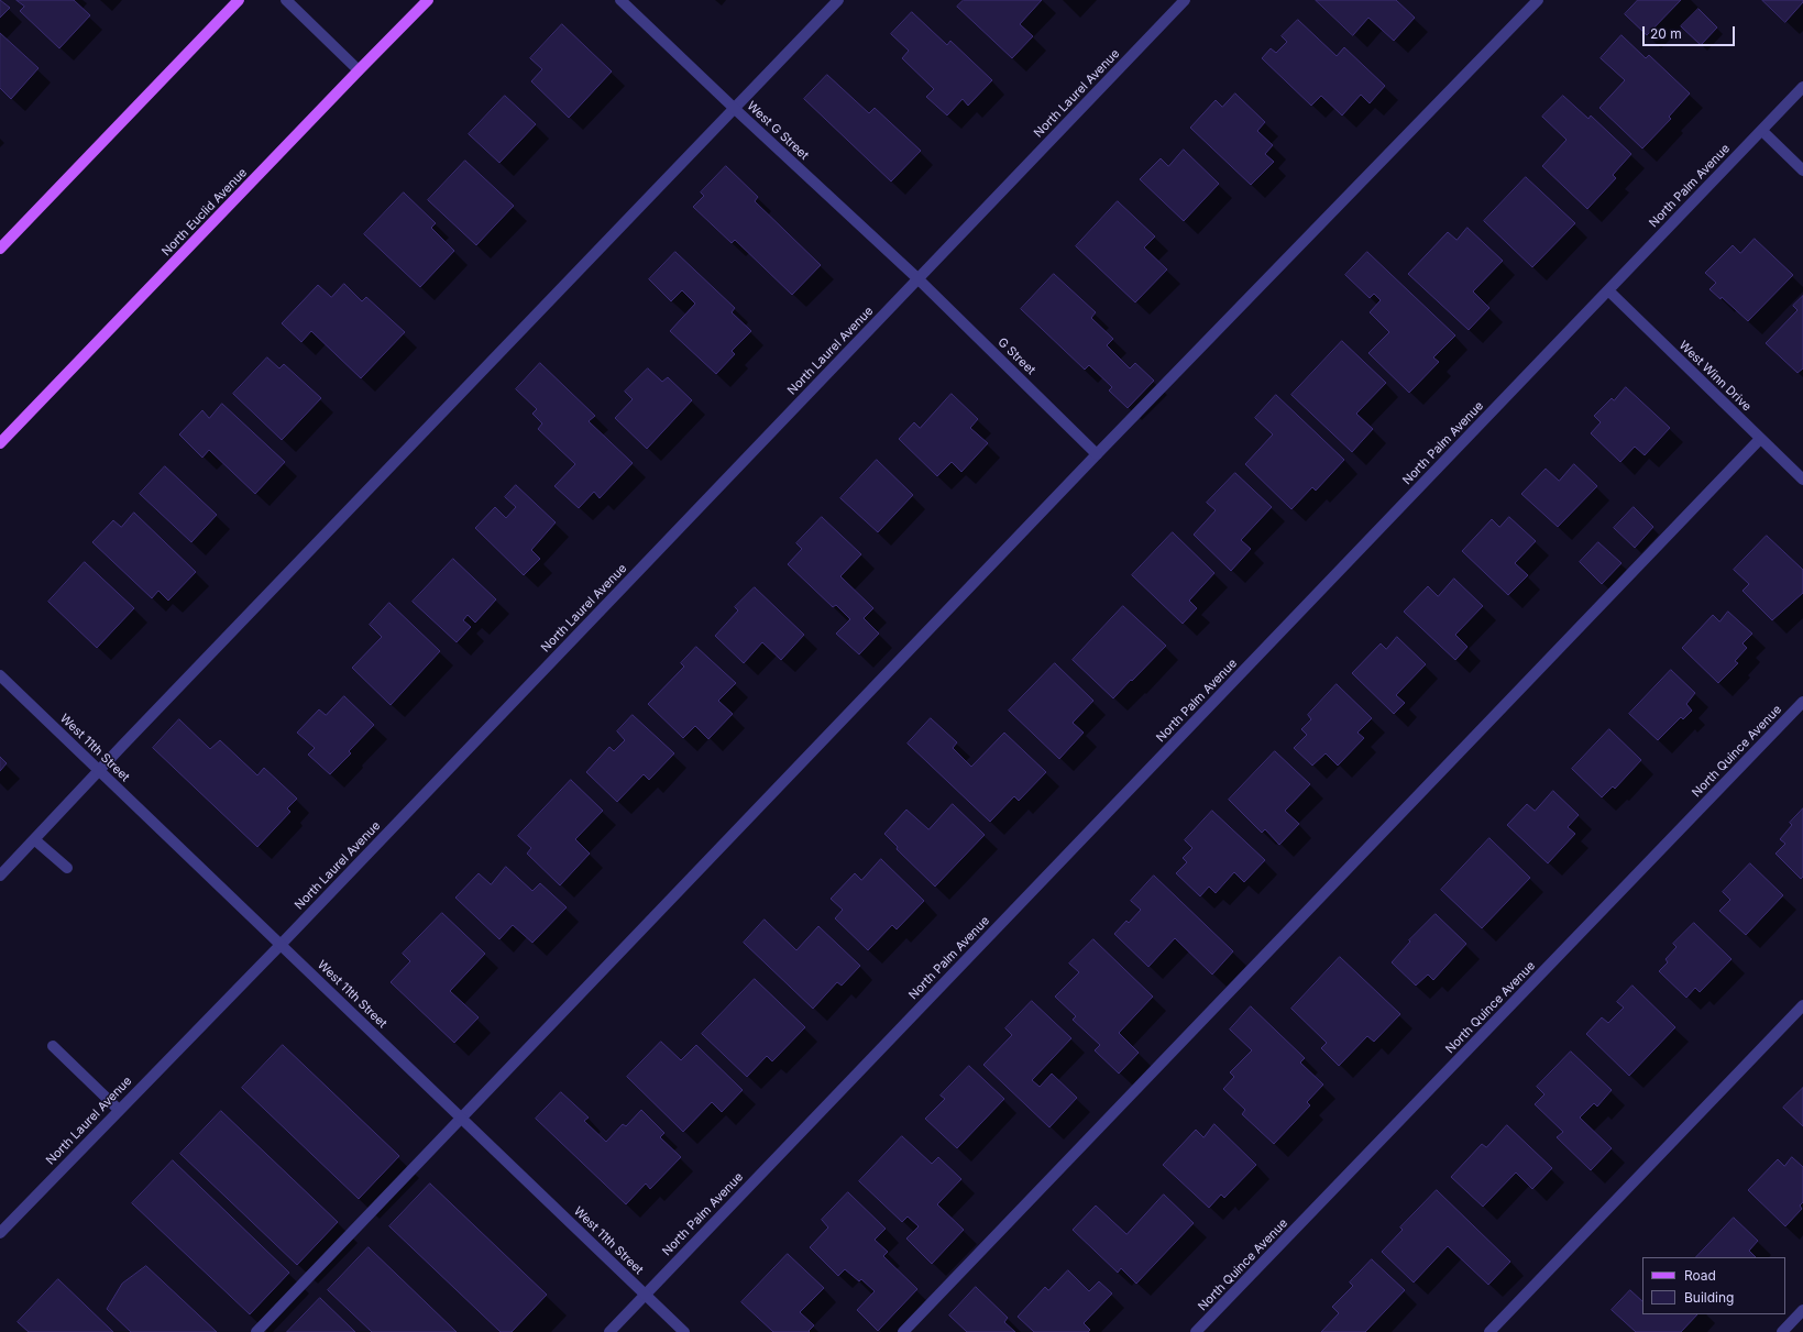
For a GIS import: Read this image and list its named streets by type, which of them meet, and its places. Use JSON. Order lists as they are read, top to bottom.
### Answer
{
  "streets": {
    "main road": ["North Euclid Avenue"],
    "street": [
      "North Laurel Avenue",
      "West G Street",
      "North Palm Avenue",
      "G Street",
      "West Winn Drive",
      "West 11th Street",
      "North Quince Avenue"
    ]
  },
  "crossings": [
    ["North Laurel Avenue", "West G Street"],
    ["North Laurel Avenue", "G Street"],
    ["North Laurel Avenue", "West 11th Street"],
    ["West G Street", "G Street"],
    ["North Palm Avenue", "West Winn Drive"],
    ["North Palm Avenue", "West 11th Street"]
  ],
  "legend": ["Road", "Building"],
  "scale_bar": "20 m"
}
